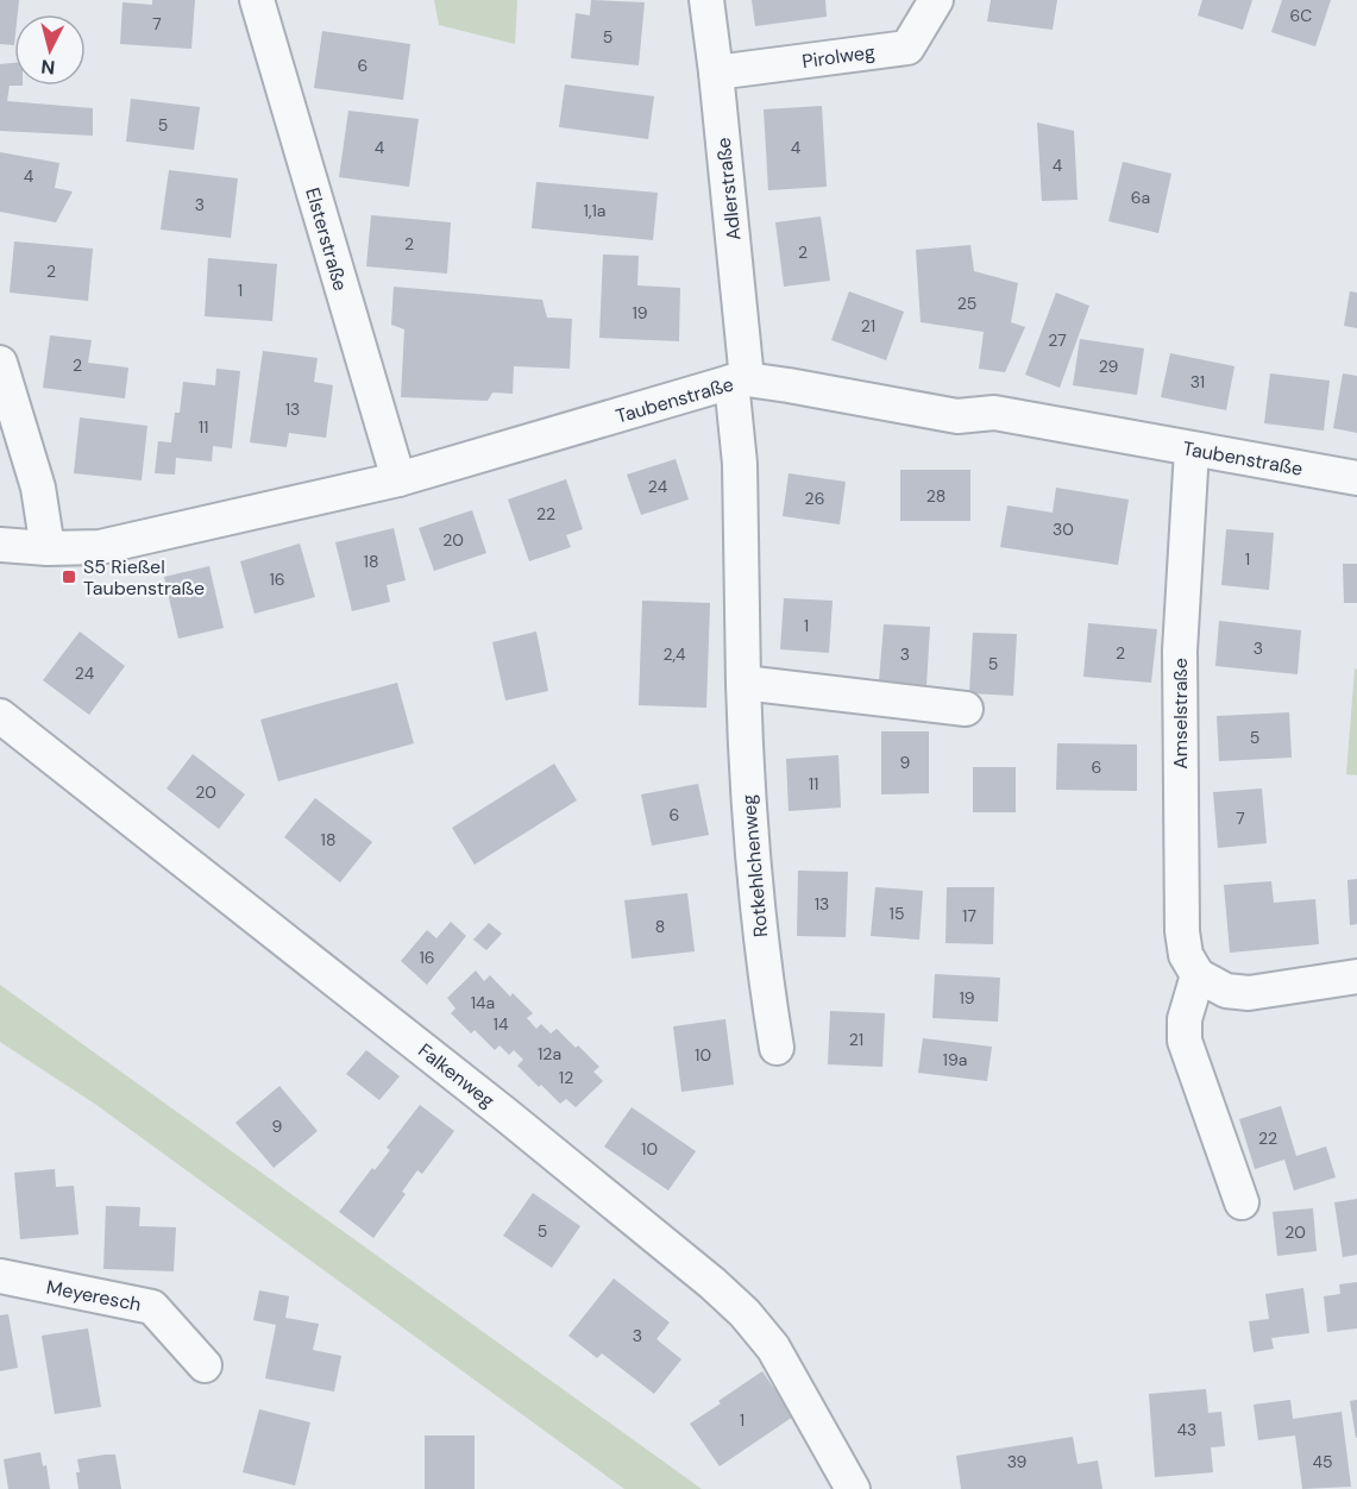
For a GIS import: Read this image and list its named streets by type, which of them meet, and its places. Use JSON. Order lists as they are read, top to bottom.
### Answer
{
  "streets": {
    "street": [
      "Pirolweg",
      "Adlerstraße",
      "Elsterstraße",
      "Taubenstraße",
      "Amselstraße",
      "Rotkehlchenweg",
      "Falkenweg",
      "Meyeresch"
    ]
  },
  "crossings": [
    ["Pirolweg", "Adlerstraße"],
    ["Adlerstraße", "Taubenstraße"],
    ["Adlerstraße", "Rotkehlchenweg"],
    ["Elsterstraße", "Taubenstraße"],
    ["Taubenstraße", "Amselstraße"],
    ["Taubenstraße", "Rotkehlchenweg"]
  ],
  "places": {
    "transit": ["S5 Rießel Taubenstraße"]
  },
  "house_numbers": [
    "6C",
    "7",
    "5",
    "6",
    "5",
    "4",
    "4",
    "4",
    "4",
    "6a",
    "3",
    "1,1a",
    "2",
    "2",
    "2",
    "1",
    "25",
    "19",
    "21",
    "27",
    "2",
    "29",
    "31",
    "13",
    "11",
    "24",
    "28",
    "26",
    "22",
    "30",
    "20",
    "1",
    "18",
    "16",
    "1",
    "3",
    "2",
    "2,4",
    "3",
    "5",
    "24",
    "5",
    "9",
    "6",
    "11",
    "20",
    "6",
    "7",
    "18",
    "13",
    "15",
    "17",
    "8",
    "16",
    "19",
    "14a",
    "14",
    "21",
    "12a",
    "10",
    "19a",
    "12",
    "9",
    "22",
    "10",
    "5",
    "20",
    "3",
    "1",
    "43",
    "39",
    "45"
  ],
  "north": "bottom"
}
